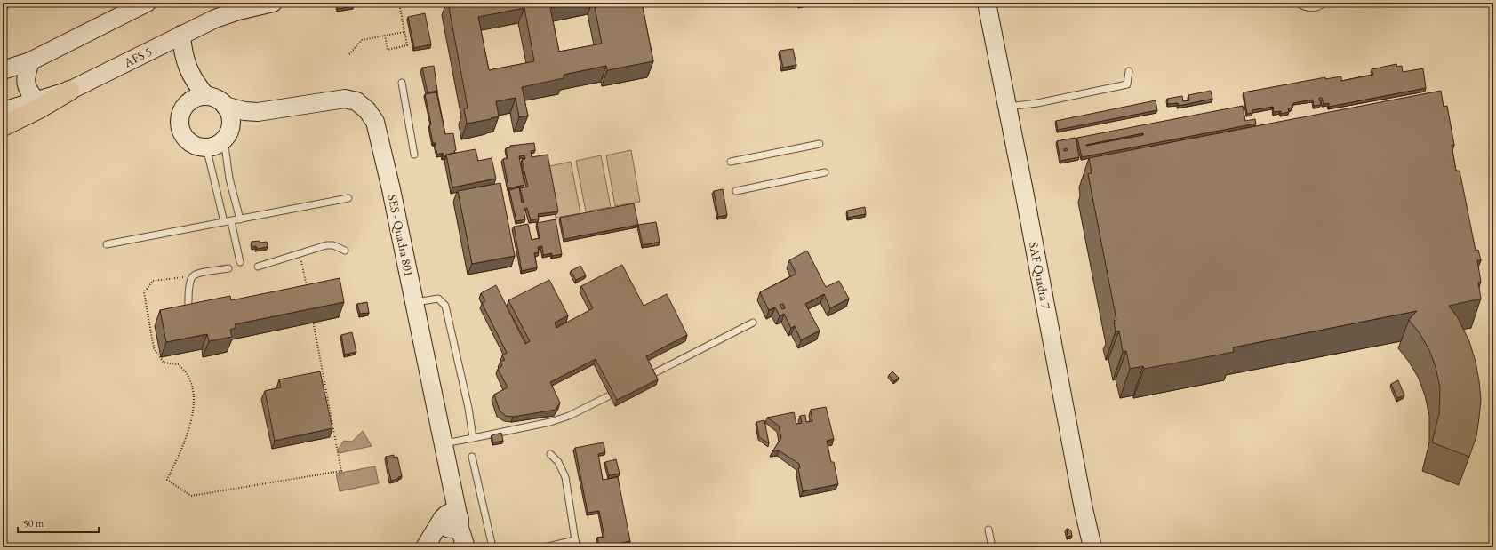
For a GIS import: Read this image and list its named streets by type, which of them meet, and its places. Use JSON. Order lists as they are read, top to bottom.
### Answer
{
  "streets": {
    "street": ["AFS 5", "SES - Quadra 801", "SAF Quadra 7"]
  },
  "scale_bar": "50 m"
}
